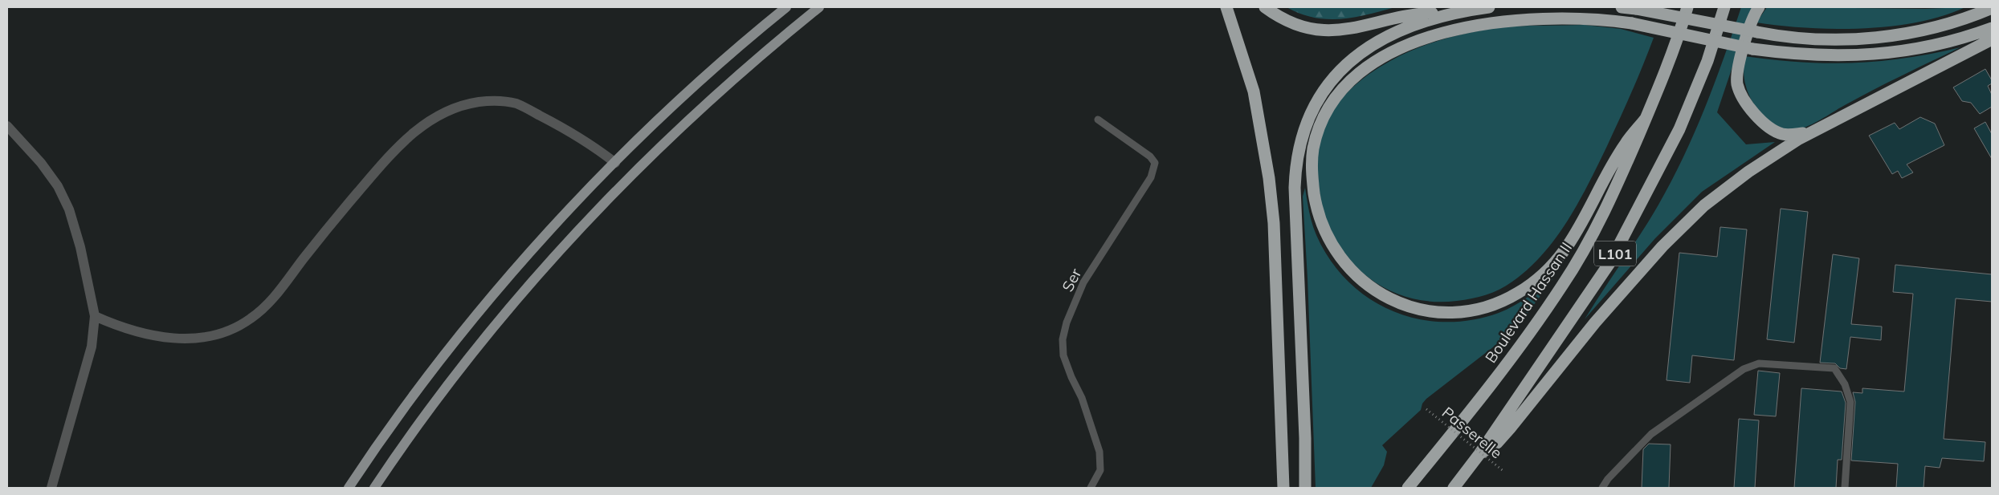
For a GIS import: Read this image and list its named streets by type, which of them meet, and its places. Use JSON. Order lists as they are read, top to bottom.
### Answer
{
  "streets": {
    "highway": ["L101", "Boulevard Hassan II"],
    "lane": ["Ser"],
    "path": ["Passerelle"]
  }
}
